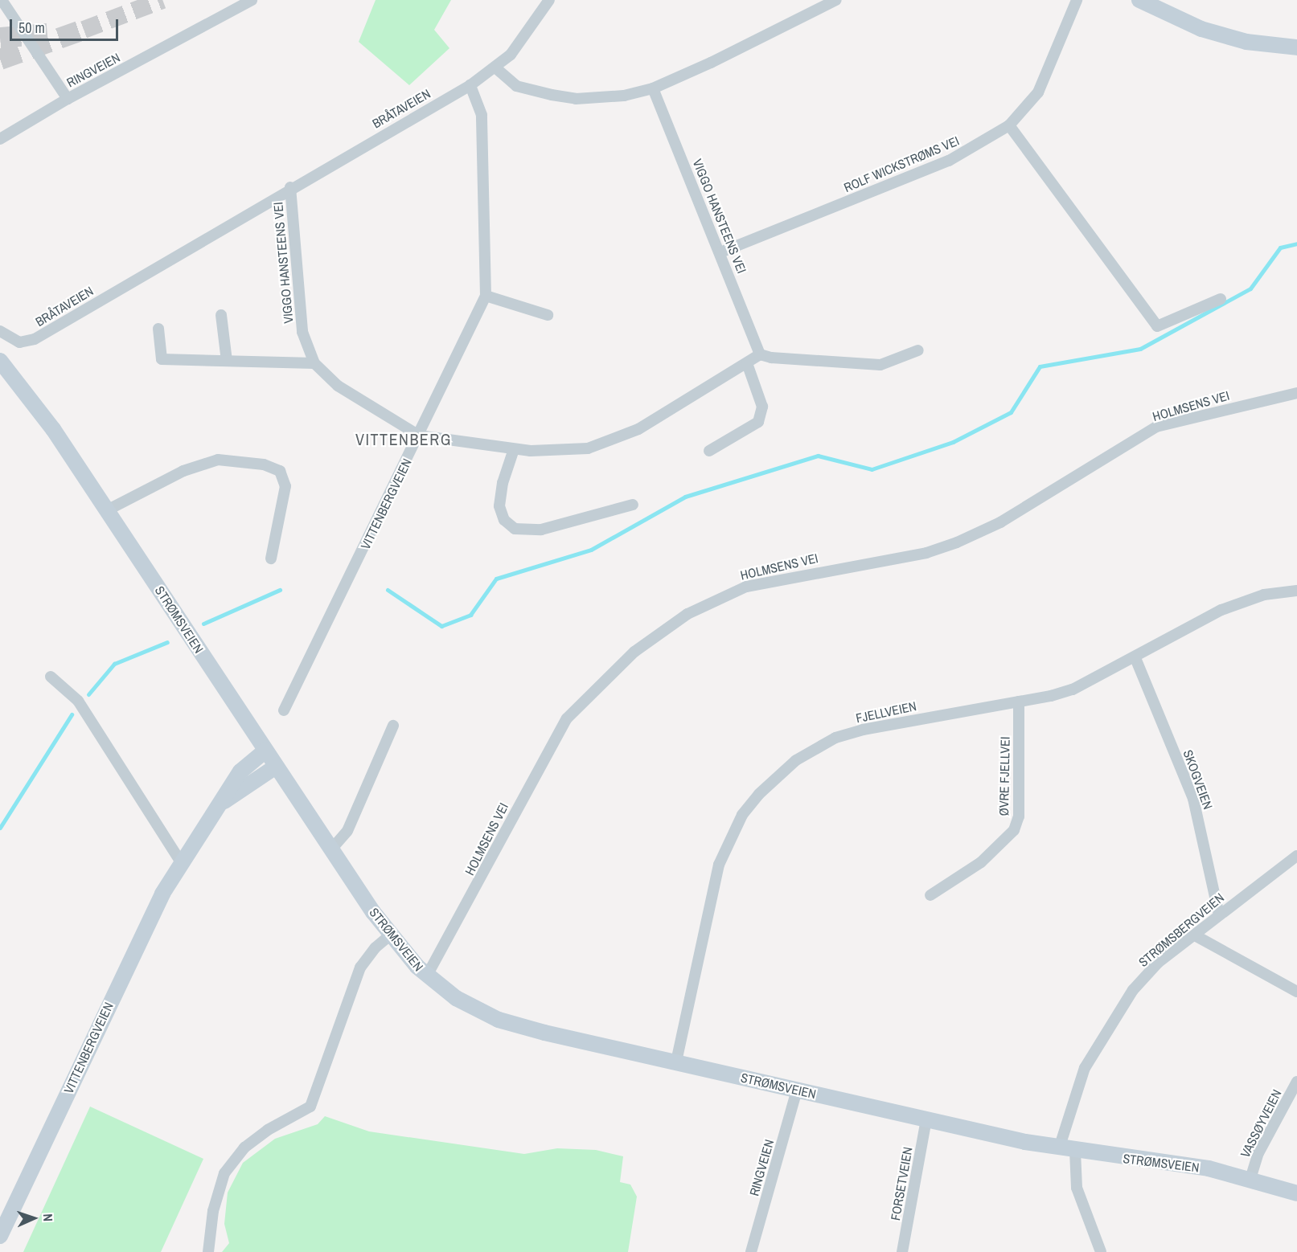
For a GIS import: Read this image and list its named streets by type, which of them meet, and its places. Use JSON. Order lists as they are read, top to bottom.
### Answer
{
  "streets": {
    "main road": ["VITTENBERGVEIEN", "STRØMSVEIEN"],
    "street": [
      "RINGVEIEN",
      "BRÅTAVEIEN",
      "ROLF WICKSTRØMS VEI",
      "VIGGO HANSTEENS VEI",
      "HOLMSENS VEI",
      "FJELLVEIEN",
      "ØVRE FJELLVEI",
      "SKOGVEIEN",
      "STRØMSBERGVEIEN",
      "VASSØYVEIEN",
      "FORSETVEIEN"
    ]
  },
  "crossings": [
    ["RINGVEIEN", "STRØMSVEIEN"],
    ["BRÅTAVEIEN", "VIGGO HANSTEENS VEI"],
    ["BRÅTAVEIEN", "VITTENBERGVEIEN"],
    ["ROLF WICKSTRØMS VEI", "VIGGO HANSTEENS VEI"],
    ["VIGGO HANSTEENS VEI", "VITTENBERGVEIEN"],
    ["HOLMSENS VEI", "STRØMSVEIEN"],
    ["VITTENBERGVEIEN", "STRØMSVEIEN"],
    ["STRØMSVEIEN", "FJELLVEIEN"],
    ["STRØMSVEIEN", "STRØMSBERGVEIEN"],
    ["STRØMSVEIEN", "VASSØYVEIEN"],
    ["STRØMSVEIEN", "FORSETVEIEN"],
    ["FJELLVEIEN", "ØVRE FJELLVEI"],
    ["FJELLVEIEN", "SKOGVEIEN"],
    ["SKOGVEIEN", "STRØMSBERGVEIEN"]
  ],
  "districts": ["VITTENBERG"],
  "scale_bar": "50 m",
  "north": "right"
}
